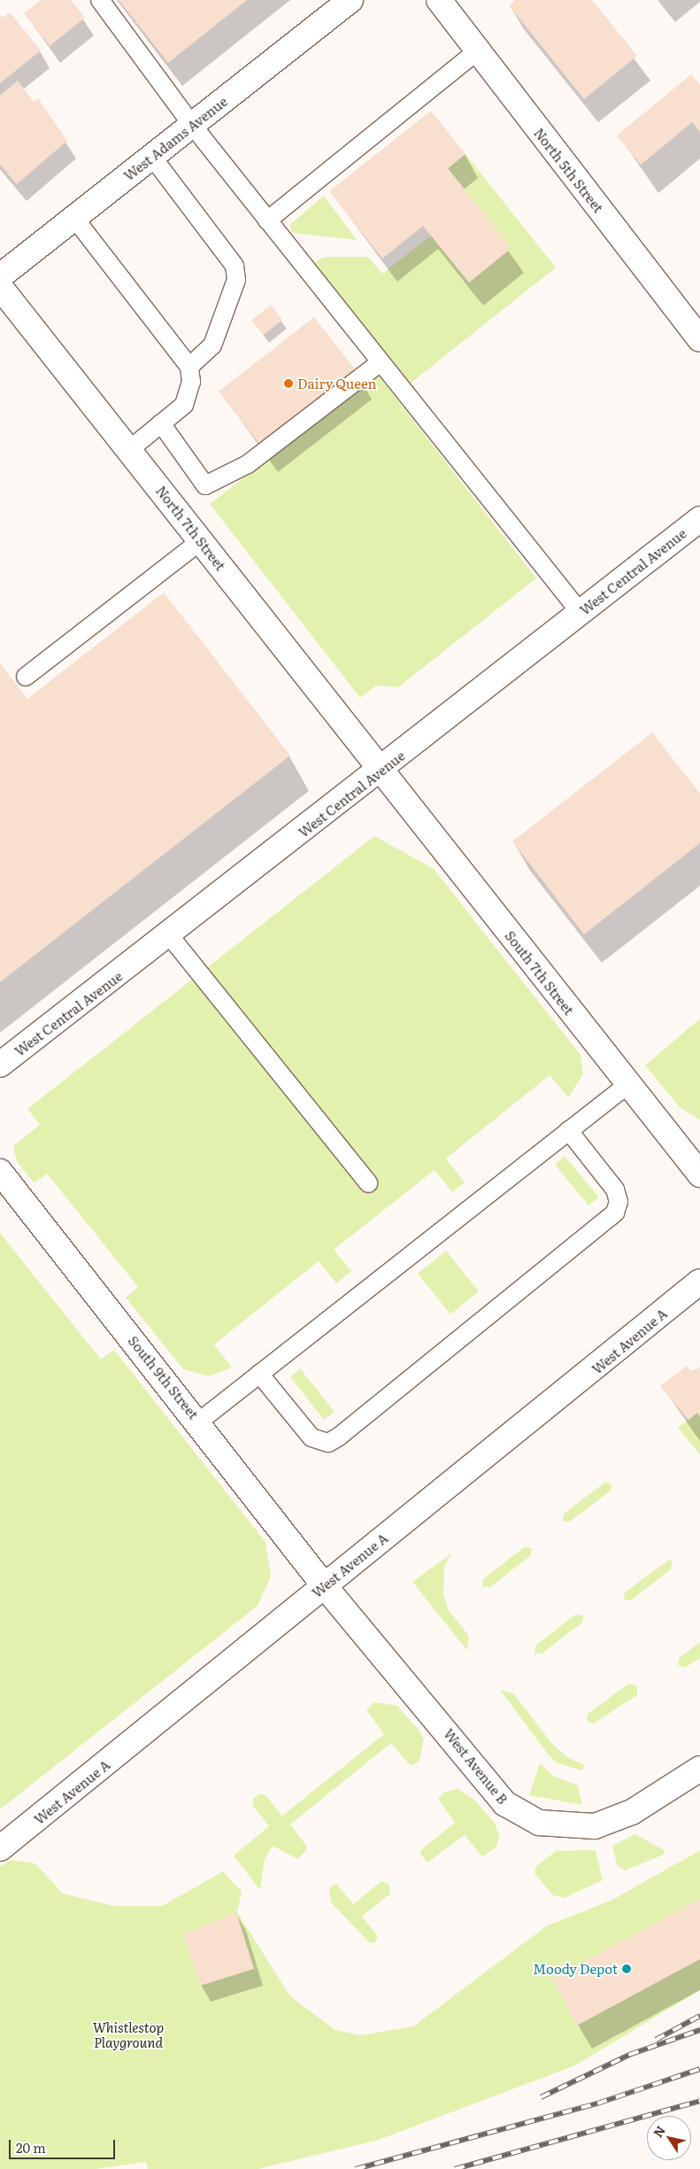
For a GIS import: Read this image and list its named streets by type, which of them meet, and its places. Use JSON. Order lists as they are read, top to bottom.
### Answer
{
  "streets": {
    "street": [
      "West Adams Avenue",
      "North 5th Street",
      "North 7th Street",
      "West Central Avenue",
      "South 7th Street",
      "West Avenue A",
      "South 9th Street",
      "West Avenue B"
    ]
  },
  "crossings": [
    ["North 7th Street", "West Central Avenue"],
    ["North 7th Street", "South 7th Street"],
    ["West Central Avenue", "South 7th Street"],
    ["West Avenue A", "South 9th Street"],
    ["West Avenue A", "West Avenue B"],
    ["South 9th Street", "West Avenue B"]
  ],
  "parks": ["Whistlestop Playground"],
  "places": ["Dairy Queen", "Moody Depot"],
  "scale_bar": "20 m",
  "north": "top left"
}
